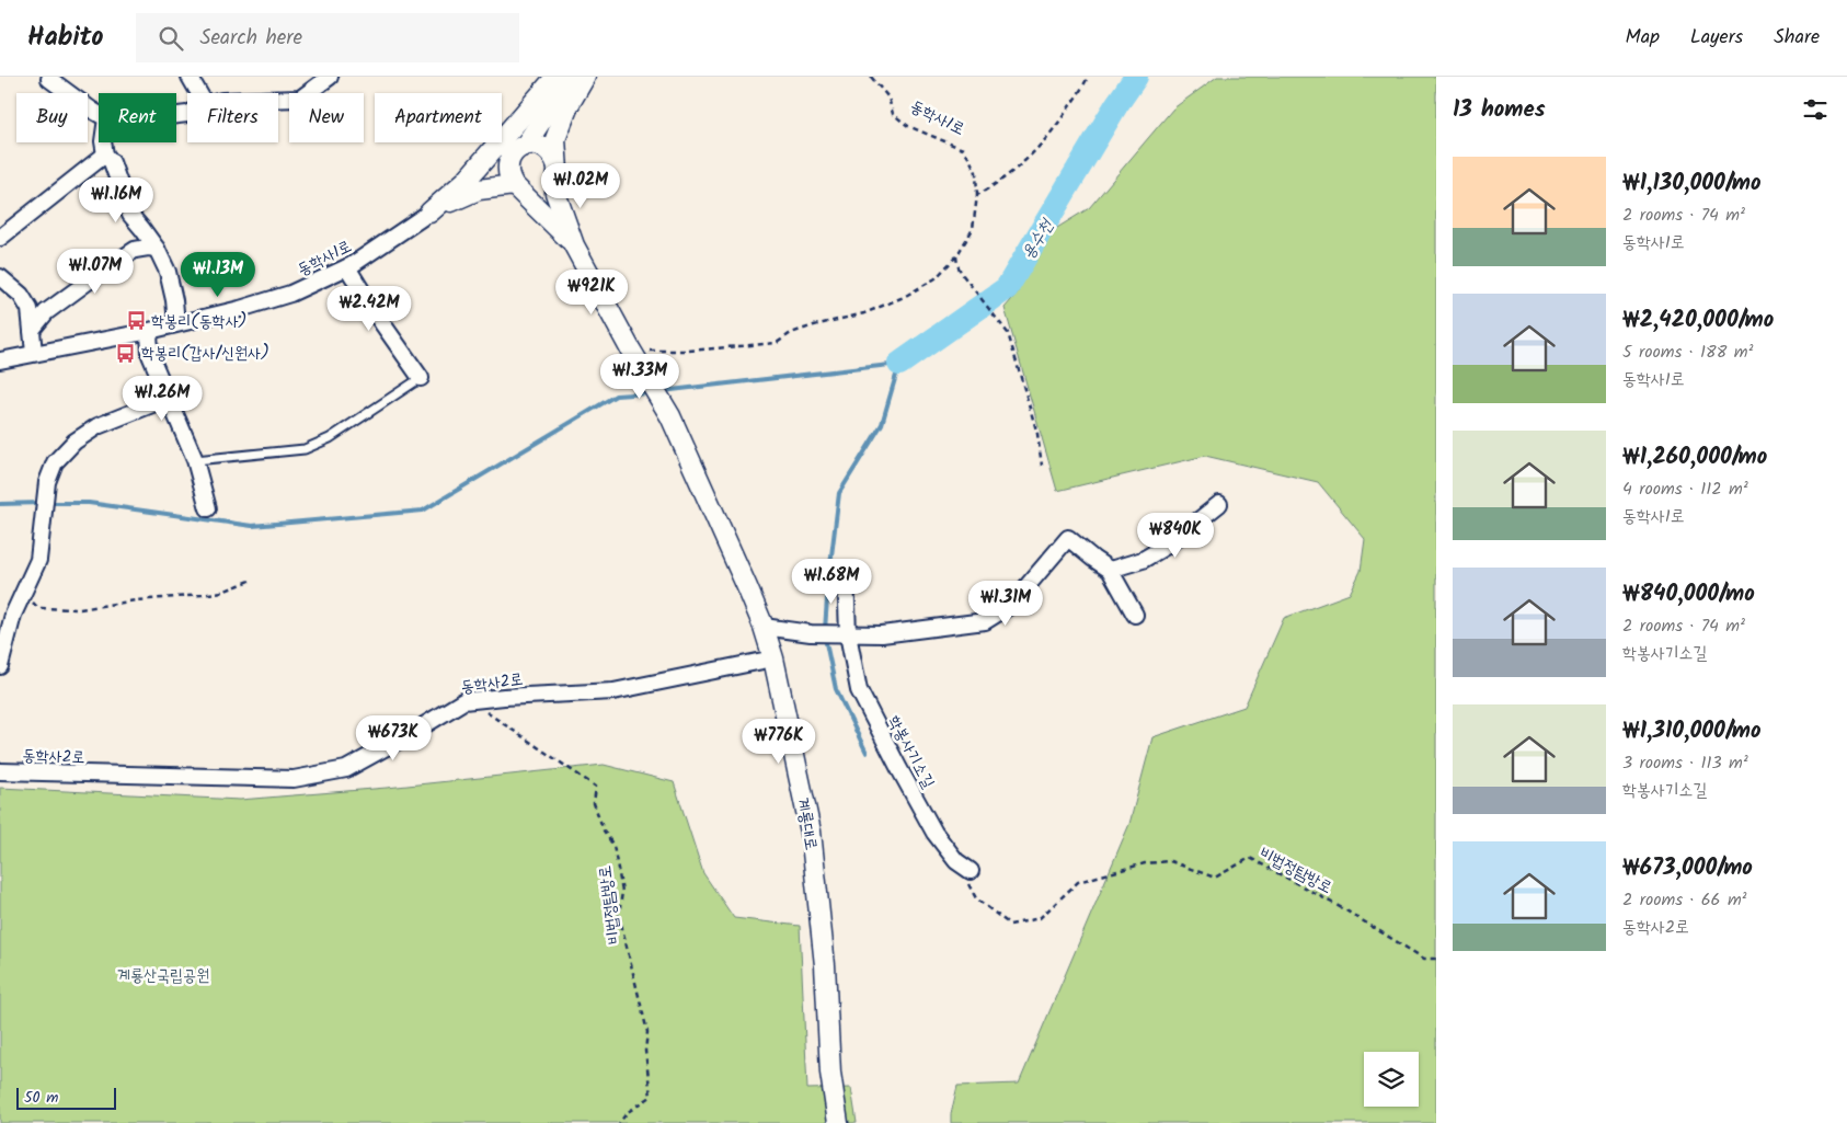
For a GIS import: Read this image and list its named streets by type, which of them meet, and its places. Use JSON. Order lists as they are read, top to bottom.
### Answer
{
  "streets": {
    "street": [
      "동학사1로",
      "동학사2로",
      "학봉사기소길",
      "계룡대로"
    ],
    "path": ["비법정탐방로"]
  },
  "crossings": [
    ["동학사1로", "계룡대로"],
    ["동학사2로", "계룡대로"],
    ["동학사2로", "비법정탐방로"],
    ["학봉사기소길", "비법정탐방로"]
  ],
  "water": ["용수천"],
  "parks": ["계룡산국립공원"],
  "places": {
    "bus stop": ["학봉리(동학사)", "학봉리(갑사/신원사)"]
  },
  "scale_bar": "50 m",
  "page": {
    "header": "Habito",
    "search": "Search here",
    "nav": ["Map", "Layers", "Share"],
    "heading": "13 homes",
    "chip": [
      "Buy",
      "Rent",
      "Filters",
      "New",
      "Apartment"
    ],
    "list": [
      {
        "name": "₩1,130,000/mo",
        "note": "2 rooms · 74 m² · 동학사1로"
      },
      {
        "name": "₩2,420,000/mo",
        "note": "5 rooms · 188 m² · 동학사1로"
      },
      {
        "name": "₩1,260,000/mo",
        "note": "4 rooms · 112 m² · 동학사1로"
      },
      {
        "name": "₩840,000/mo",
        "note": "2 rooms · 74 m² · 학봉사기소길"
      },
      {
        "name": "₩1,310,000/mo",
        "note": "3 rooms · 113 m² · 학봉사기소길"
      },
      {
        "name": "₩673,000/mo",
        "note": "2 rooms · 66 m² · 동학사2로"
      }
    ],
    "price": [
      "₩1.02M",
      "₩1.16M",
      "₩1.07M",
      "₩1.13M",
      "₩921K",
      "₩2.42M",
      "₩1.33M",
      "₩1.26M",
      "₩840K",
      "₩1.68M",
      "₩1.31M",
      "₩673K",
      "₩776K"
    ],
    "scale": "50 m"
  }
}
